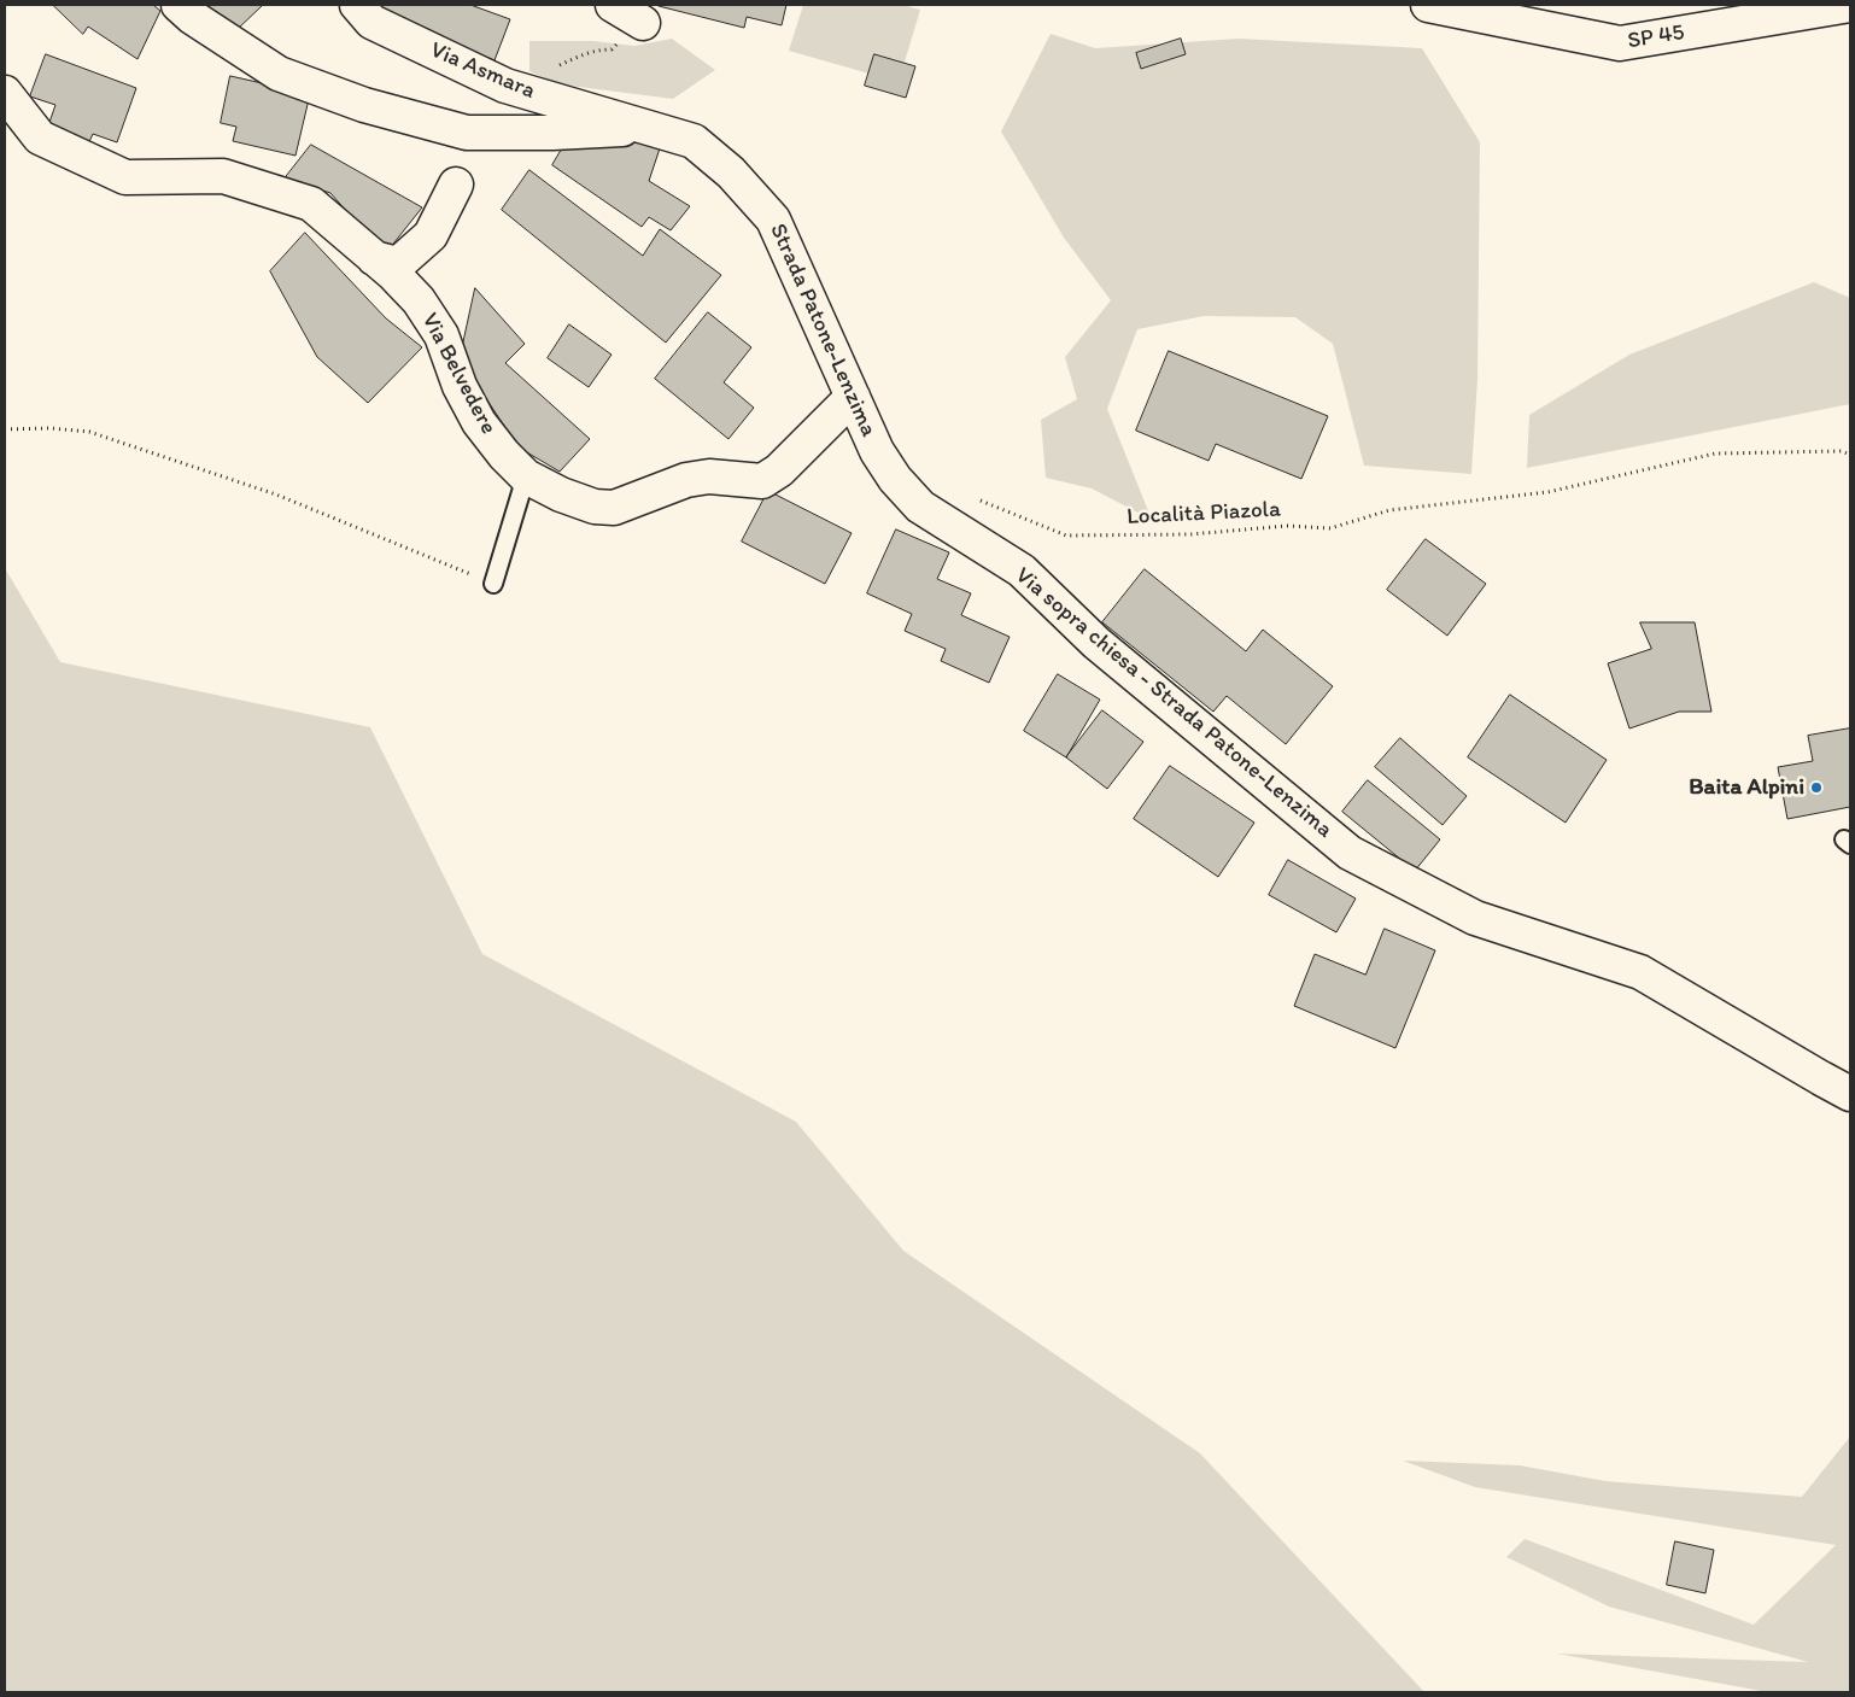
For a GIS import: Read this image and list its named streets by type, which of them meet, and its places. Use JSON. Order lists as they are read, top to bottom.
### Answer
{
  "streets": {
    "street": [
      "SP 45",
      "Via Asmara",
      "Strada Patone-Lenzima",
      "Via Belvedere",
      "Via sopra chiesa - Strada Patone-Lenzima"
    ],
    "path": ["Località Piazola"]
  },
  "crossings": [
    ["Via Asmara", "Strada Patone-Lenzima"],
    ["Strada Patone-Lenzima", "Via Belvedere"],
    ["Strada Patone-Lenzima", "Via sopra chiesa - Strada Patone-Lenzima"]
  ],
  "places": ["Baita Alpini"]
}
